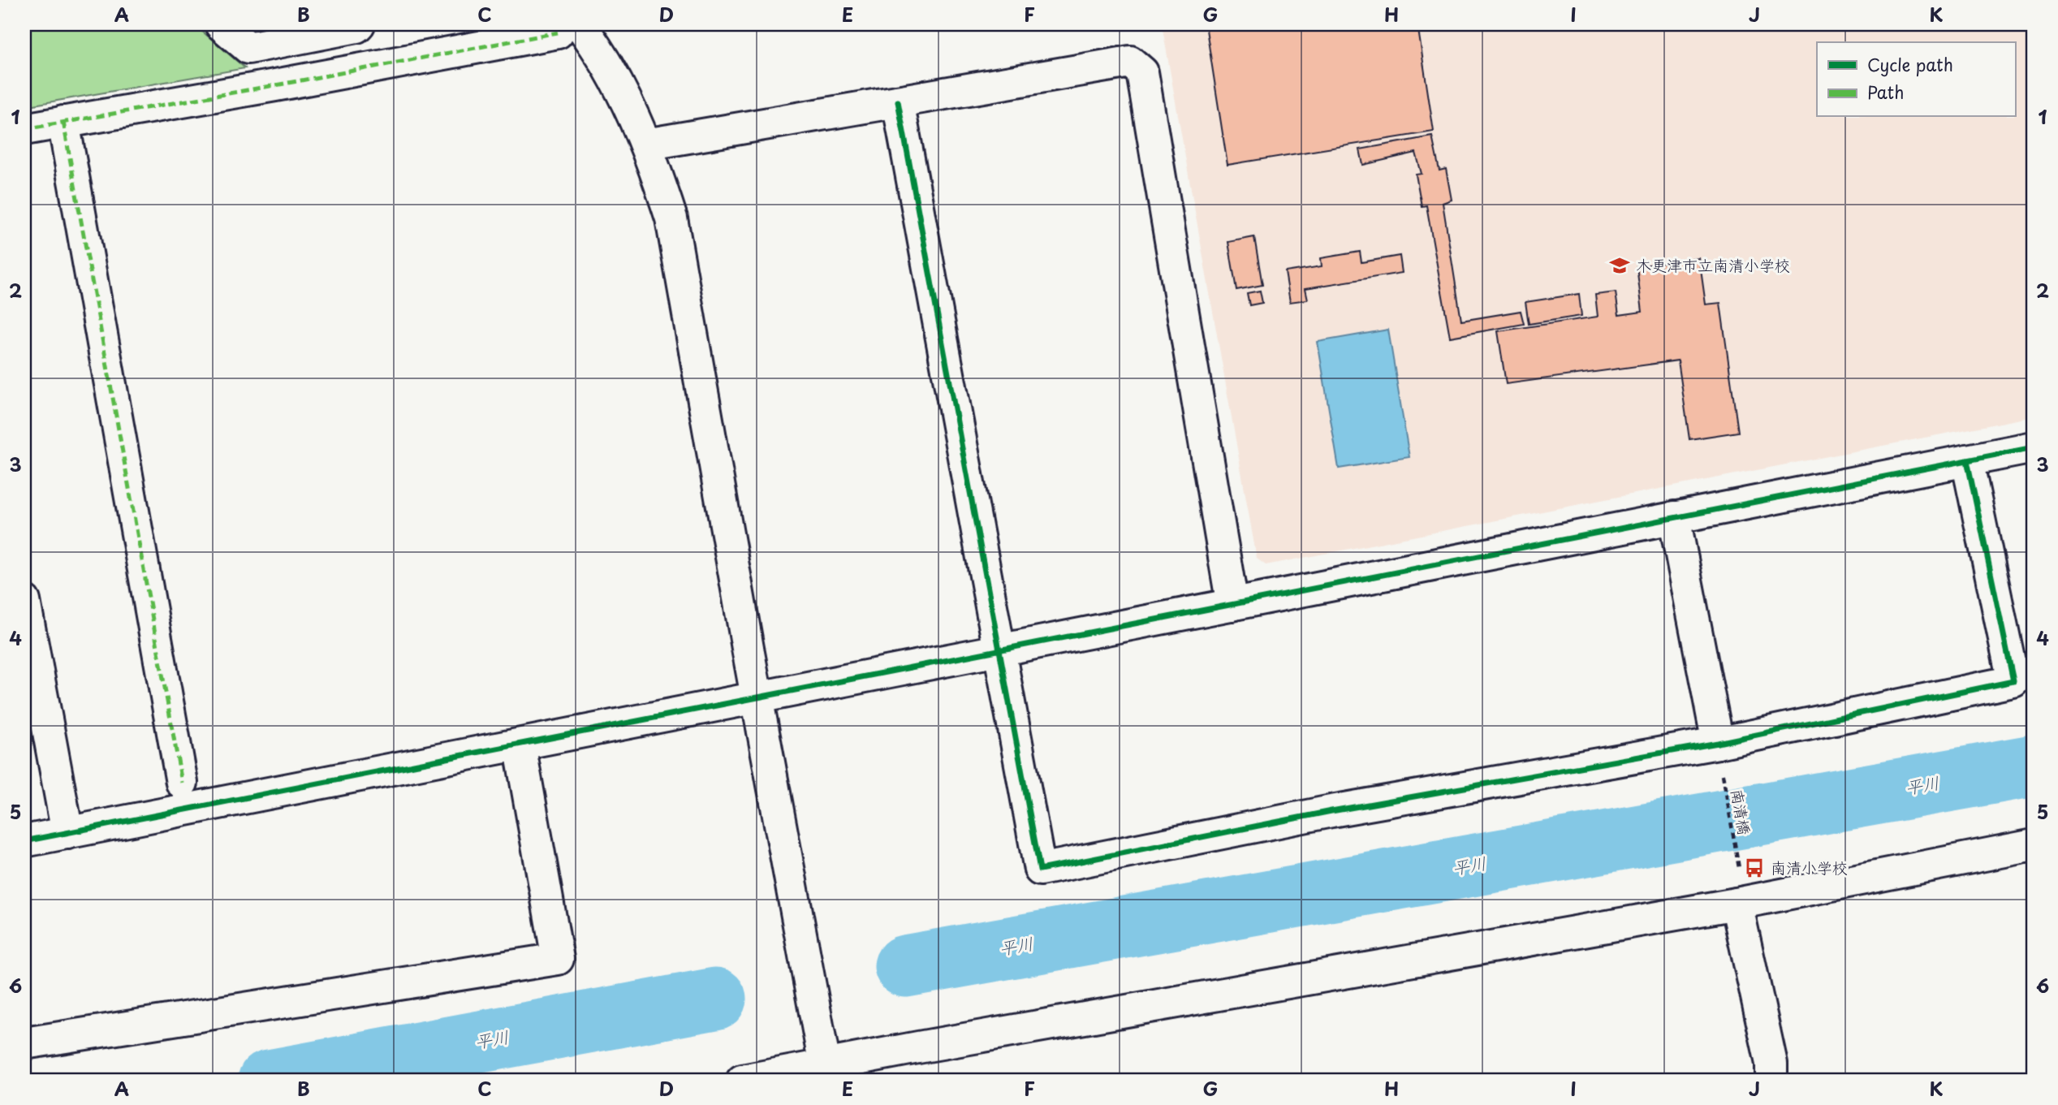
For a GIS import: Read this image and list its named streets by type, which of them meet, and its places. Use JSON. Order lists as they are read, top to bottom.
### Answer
{
  "streets": {
    "path": ["南清橋"]
  },
  "water": ["平川"],
  "places": {
    "school or university": ["木更津市立南清小学校"],
    "bus stop": ["南清小学校"]
  },
  "legend": ["Cycle path", "Path"],
  "grid": {
    "columns": [
      "A",
      "B",
      "C",
      "D",
      "E",
      "F",
      "G",
      "H",
      "I",
      "J",
      "K"
    ],
    "rows": [
      "1",
      "2",
      "3",
      "4",
      "5",
      "6"
    ]
  }
}
